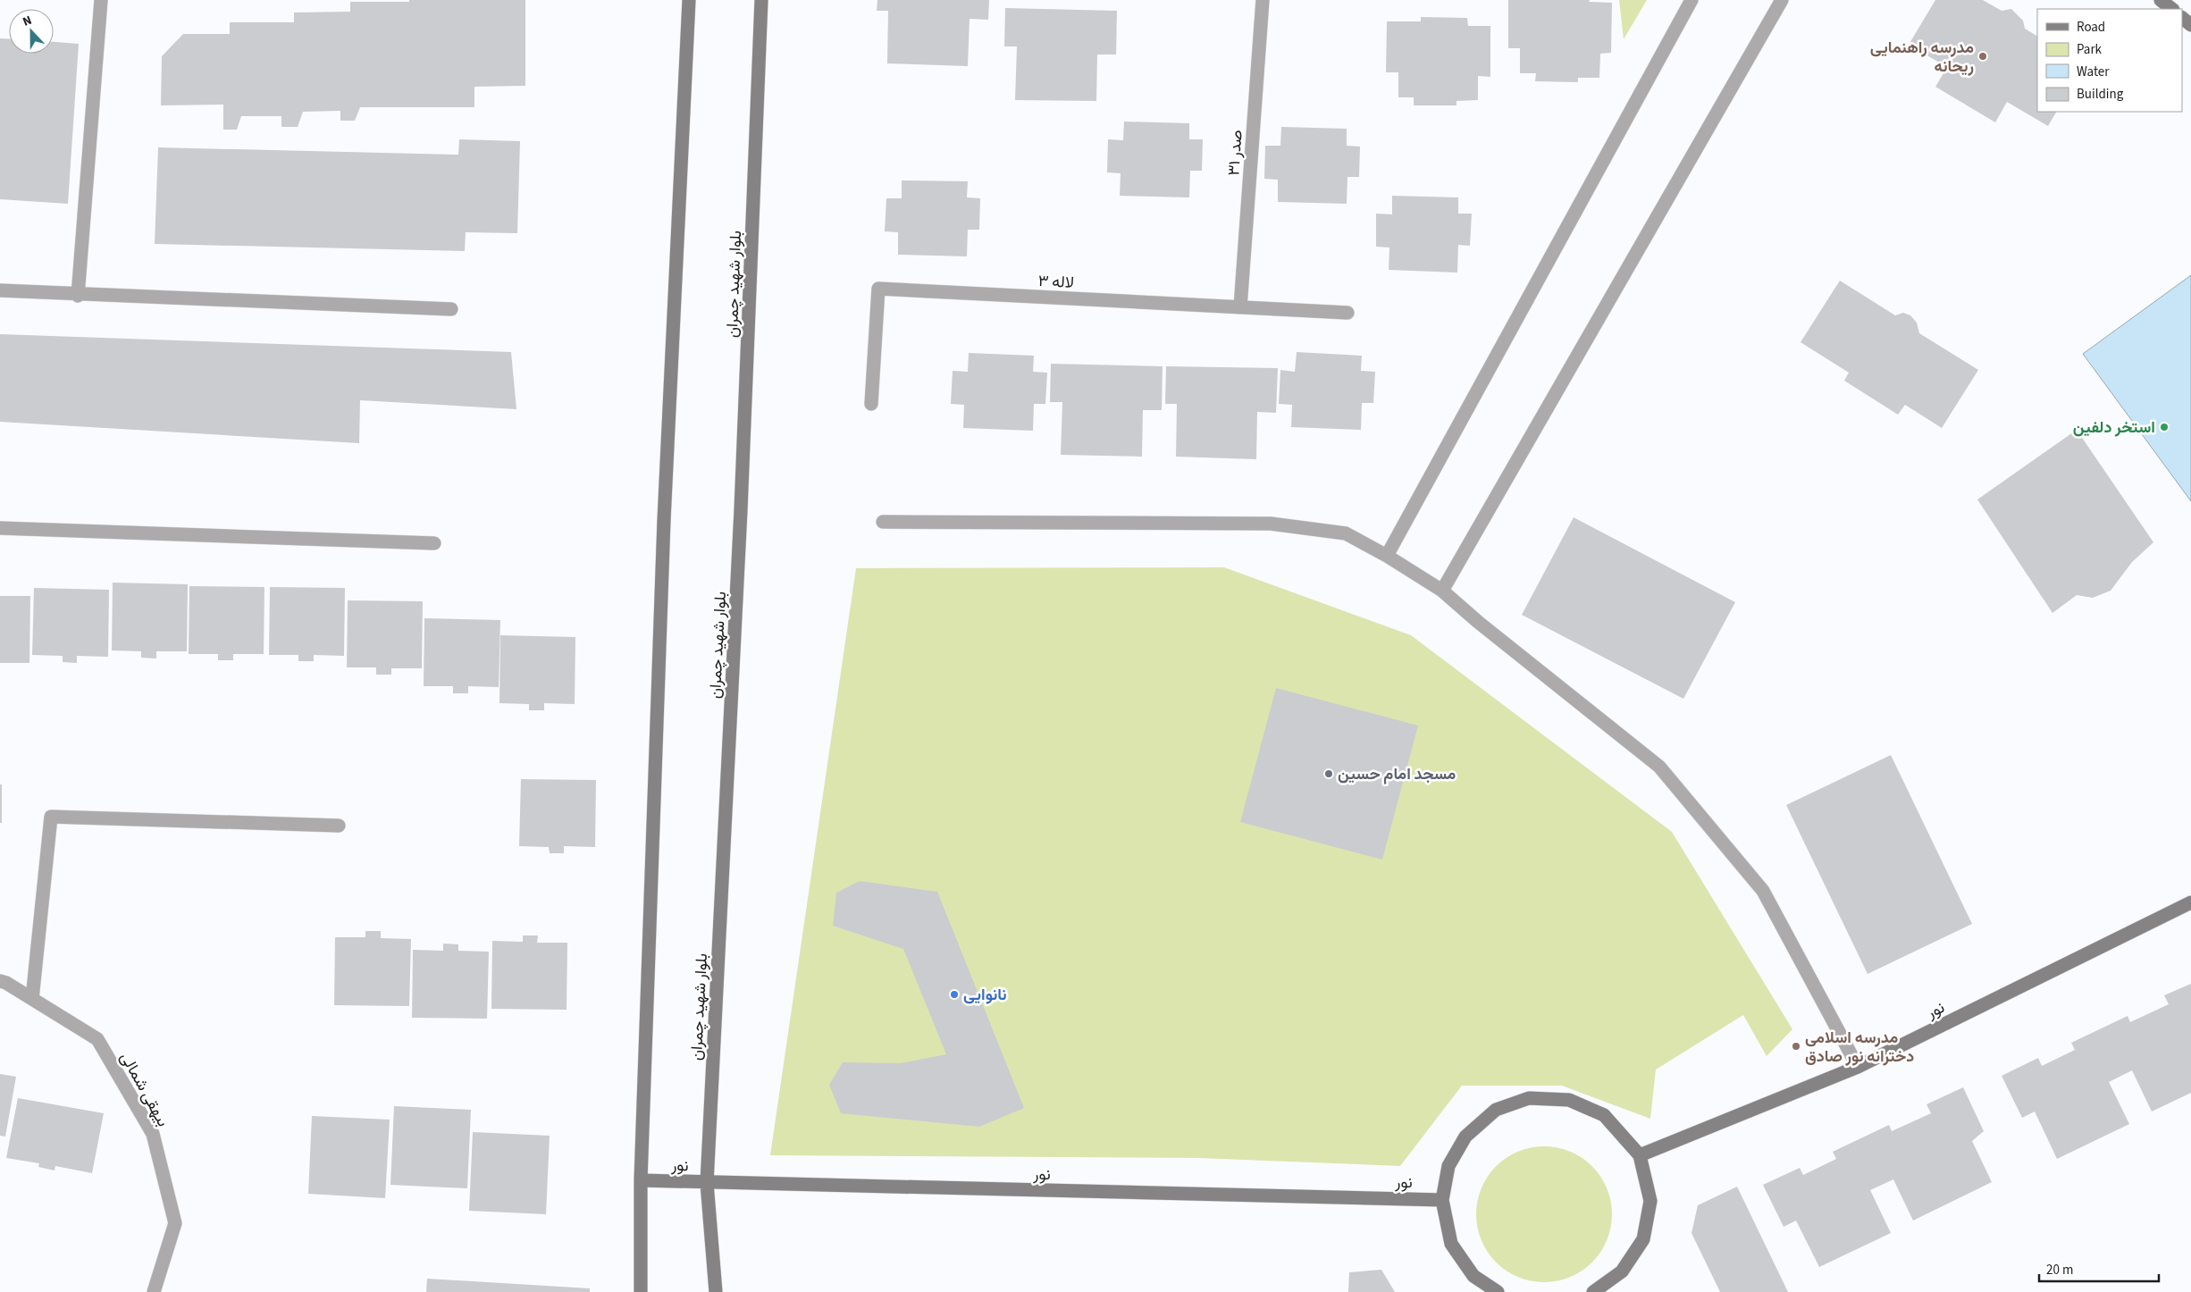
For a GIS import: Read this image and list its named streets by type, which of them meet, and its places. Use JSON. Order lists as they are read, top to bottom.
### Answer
{
  "streets": {
    "main road": ["بلوار شهید چمران", "نور"],
    "street": ["صدر ۳۱", "لاله ۳", "بیهقی شمالی"]
  },
  "crossings": [
    ["صدر ۳۱", "لاله ۳"],
    ["بلوار شهید چمران", "نور"]
  ],
  "places": [
    "مدرسه راهنمایی ریحانه",
    "استخر دلفین",
    "مسجد امام‌ حسین",
    "نانوایی",
    "مدرسه اسلامی دخترانه نور صادق"
  ],
  "legend": [
    "Road",
    "Park",
    "Water",
    "Building"
  ],
  "scale_bar": "20 m",
  "north": "top"
}
